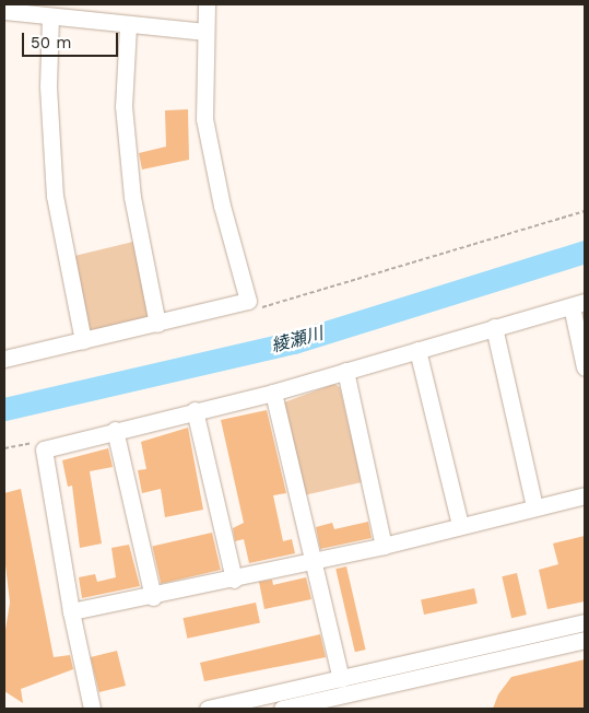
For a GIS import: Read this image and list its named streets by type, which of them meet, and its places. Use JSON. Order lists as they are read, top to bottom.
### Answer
{
  "water": ["綾瀬川"],
  "scale_bar": "50 m"
}
